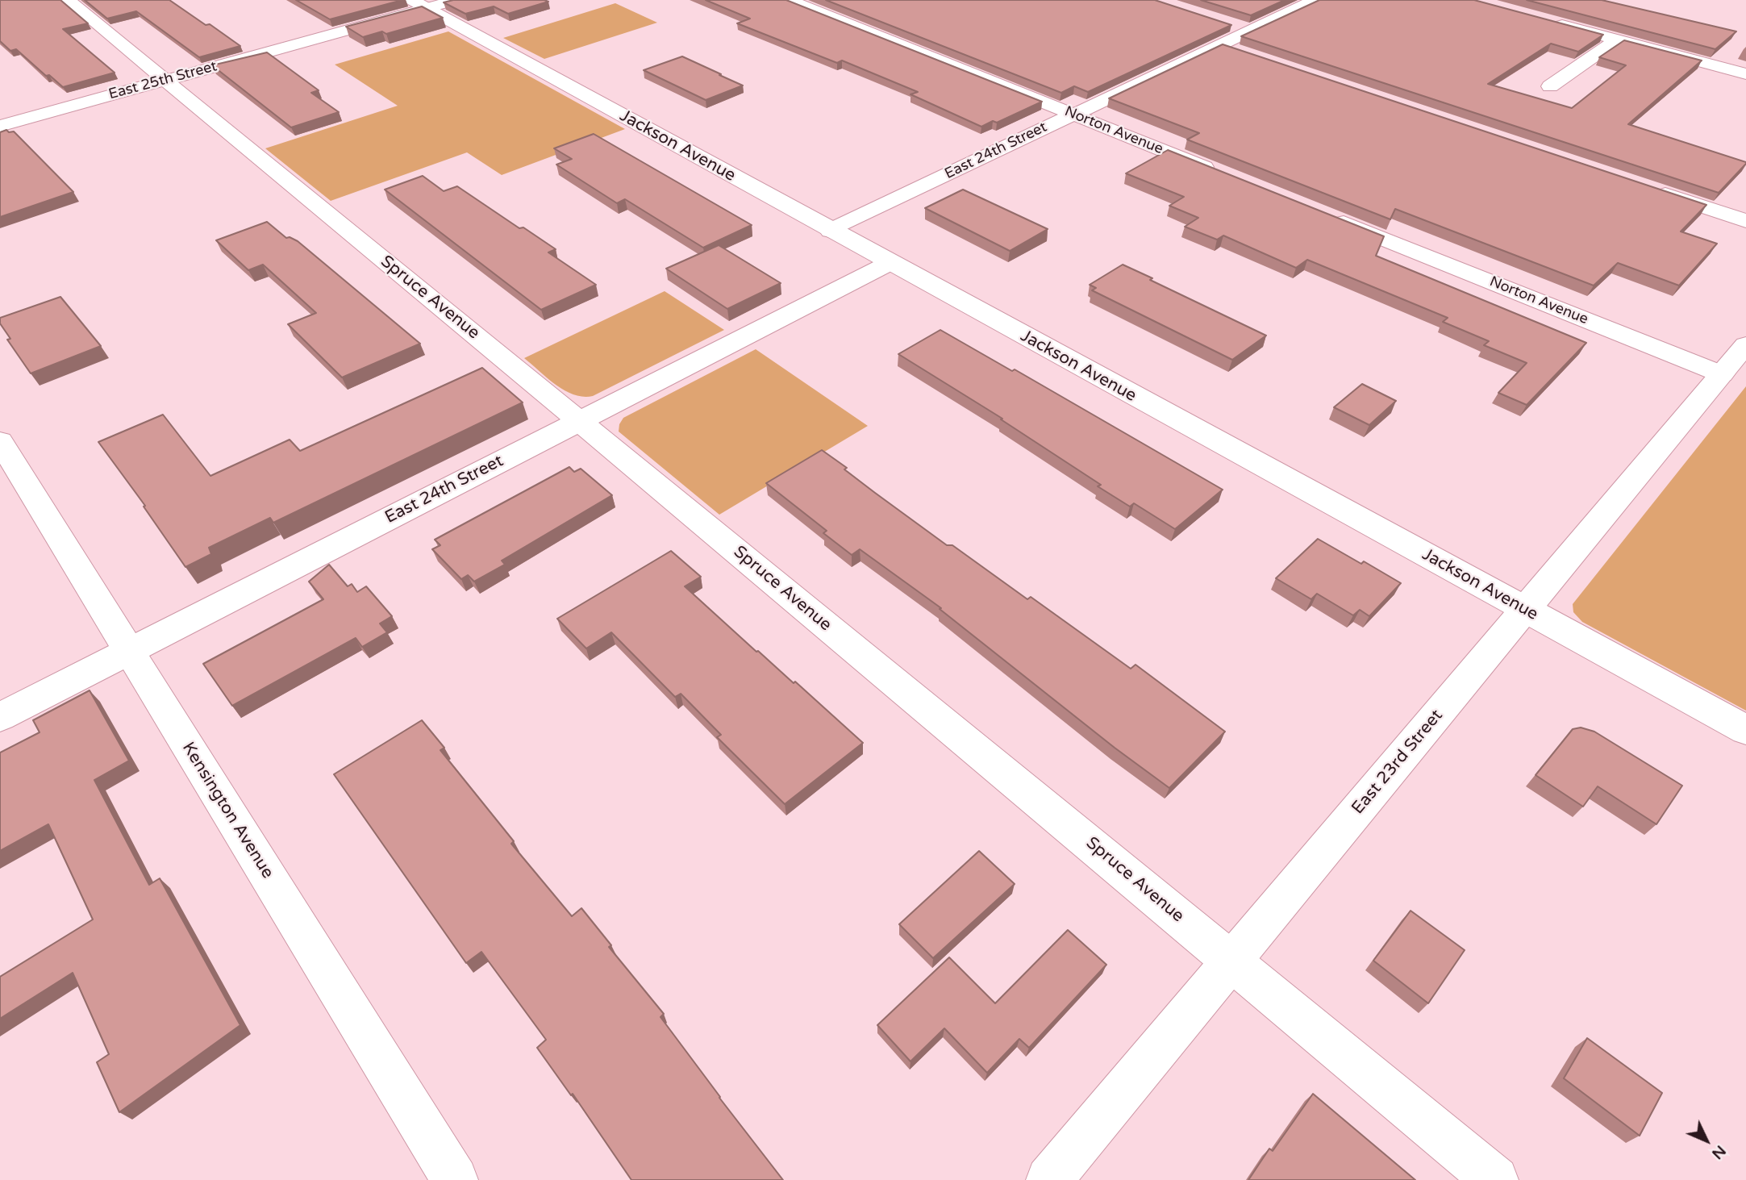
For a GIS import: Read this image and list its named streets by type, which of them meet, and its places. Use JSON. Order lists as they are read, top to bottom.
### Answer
{
  "streets": {
    "street": [
      "East 25th Street",
      "Norton Avenue",
      "Jackson Avenue",
      "East 24th Street",
      "Spruce Avenue",
      "East 23rd Street",
      "Kensington Avenue"
    ]
  },
  "crossings": [
    ["East 25th Street", "Jackson Avenue"],
    ["East 25th Street", "Spruce Avenue"],
    ["Norton Avenue", "East 24th Street"],
    ["Norton Avenue", "East 23rd Street"],
    ["Jackson Avenue", "East 24th Street"],
    ["Jackson Avenue", "East 23rd Street"],
    ["East 24th Street", "Spruce Avenue"],
    ["East 24th Street", "Kensington Avenue"],
    ["Spruce Avenue", "East 23rd Street"]
  ],
  "north": "bottom right"
}
